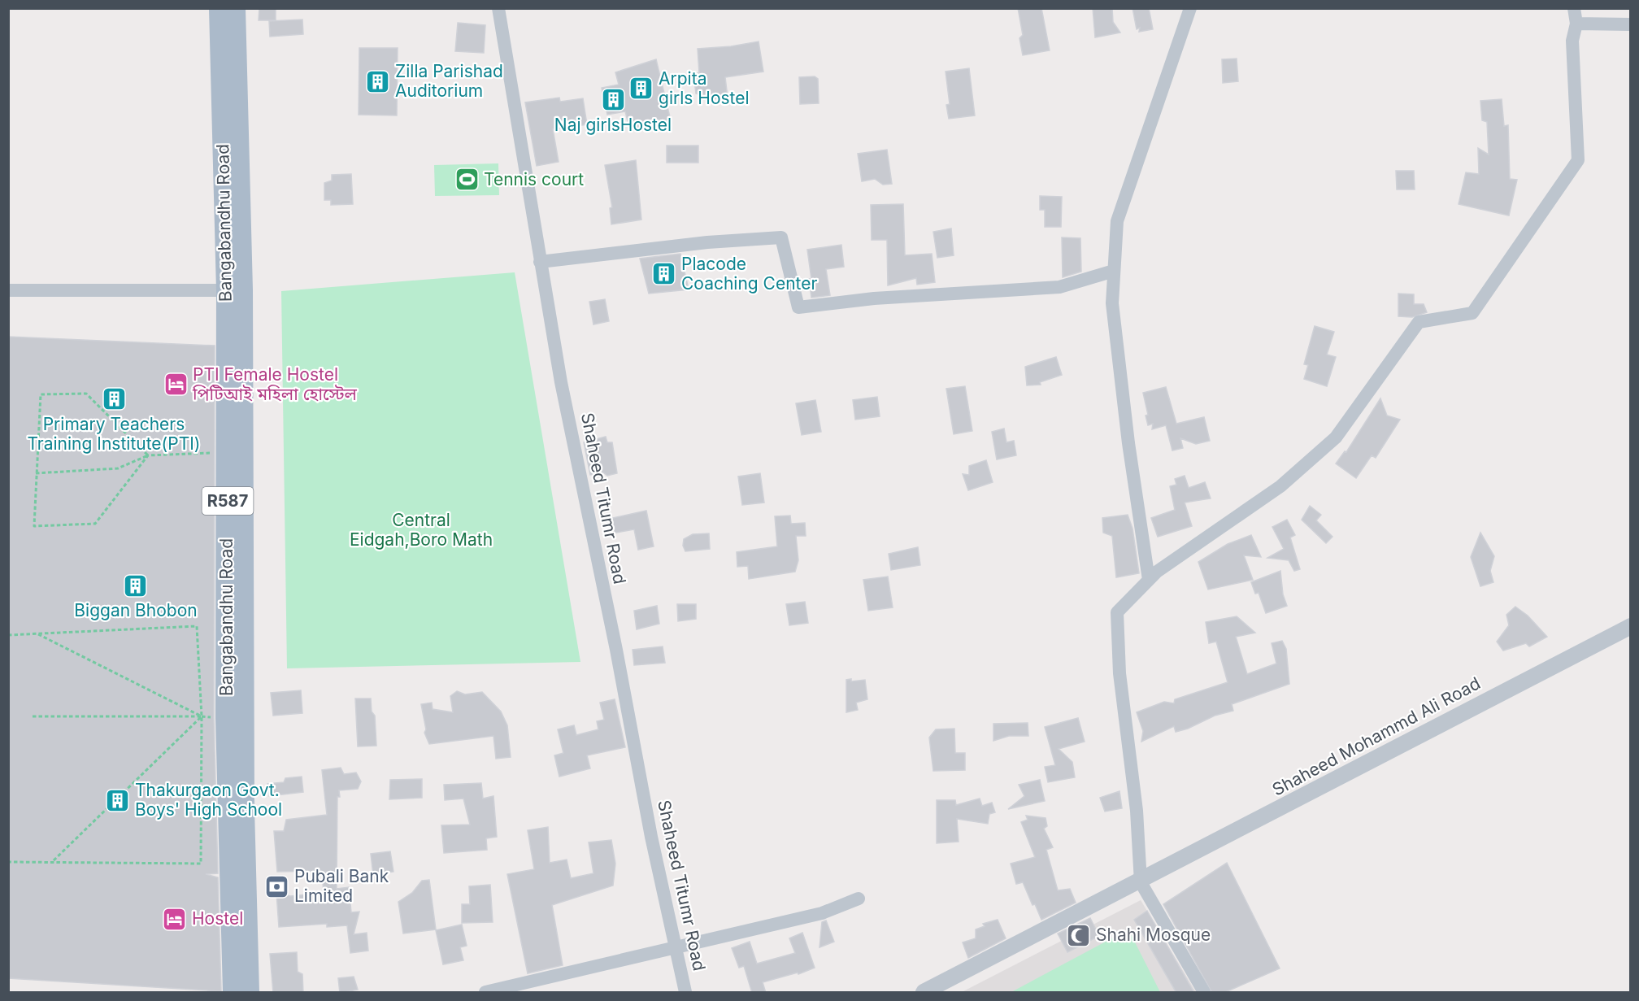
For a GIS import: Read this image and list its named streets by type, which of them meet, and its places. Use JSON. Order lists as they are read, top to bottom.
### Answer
{
  "streets": {
    "main road": ["Bangabandhu Road", "R587"],
    "street": ["Shaheed Titumr Road", "Shaheed Mohammd Ali Road"]
  },
  "parks": ["Central Eidgah,Boro Math"],
  "places": {
    "building": [
      "Zilla Parishad Auditorium",
      "Arpita girls Hostel",
      "Naj girlsHostel",
      "Placode Coaching Center",
      "Primary Teachers Training Institute(PTI)",
      "Biggan Bhobon",
      "Thakurgaon Govt. Boys' High School"
    ],
    "sports": ["Tennis court"],
    "hotel": ["PTI Female Hostel পিটিআই মহিলা হোস্টেল", "Hostel"],
    "bank": ["Pubali Bank Limited"],
    "mosque": ["Shahi Mosque"]
  }
}
